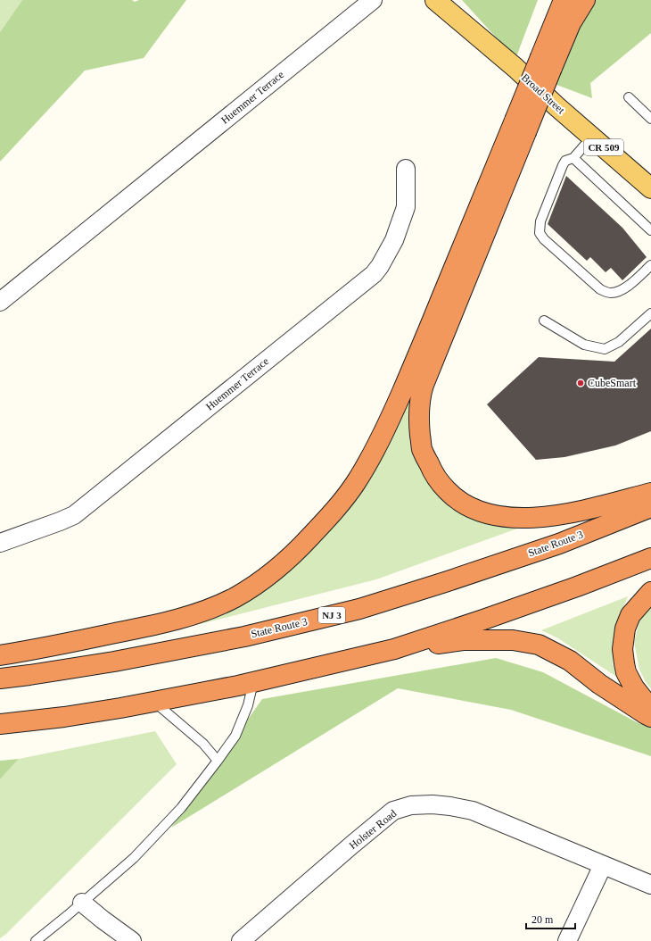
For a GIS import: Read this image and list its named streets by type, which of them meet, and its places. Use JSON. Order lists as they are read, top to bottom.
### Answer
{
  "streets": {
    "highway": ["State Route 3", "NJ 3"],
    "main road": ["Broad Street", "CR 509"],
    "street": ["Huemmer Terrace", "Holster Road"]
  },
  "places": ["CubeSmart"],
  "scale_bar": "20 m"
}
